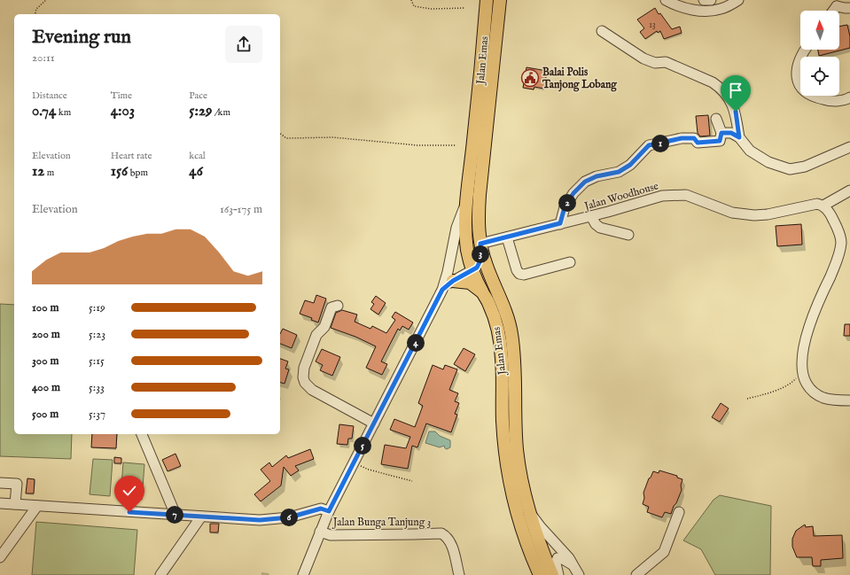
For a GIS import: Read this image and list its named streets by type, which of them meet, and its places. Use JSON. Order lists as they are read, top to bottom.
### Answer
{
  "streets": {
    "main road": ["Jalan Emas"],
    "street": ["Jalan Woodhouse", "Jalan Bunga Tanjung 3"]
  },
  "crossings": [
    ["Jalan Emas", "Jalan Woodhouse"]
  ],
  "places": {
    "public building": ["Balai Polis Tanjong Lobang"]
  },
  "house_numbers": ["13"],
  "north": "top",
  "page": {
    "heading": ["Evening run", "20:11"],
    "stats": [
      ["Distance", "0.74 km"],
      ["Time", "4:03"],
      ["Pace", "5:29 /km"],
      ["Elevation", "12 m"],
      ["Heart rate", "156 bpm"],
      ["kcal", "46"]
    ],
    "pins": [
      "1",
      "2",
      "3",
      "4",
      "5",
      "7",
      "6"
    ],
    "chart": ["Elevation", "163–175 m"],
    "list": [
      {
        "name": "100 m",
        "note": "5:19"
      },
      {
        "name": "200 m",
        "note": "5:23"
      },
      {
        "name": "300 m",
        "note": "5:15"
      },
      {
        "name": "400 m",
        "note": "5:33"
      },
      {
        "name": "500 m",
        "note": "5:37"
      }
    ]
  }
}
